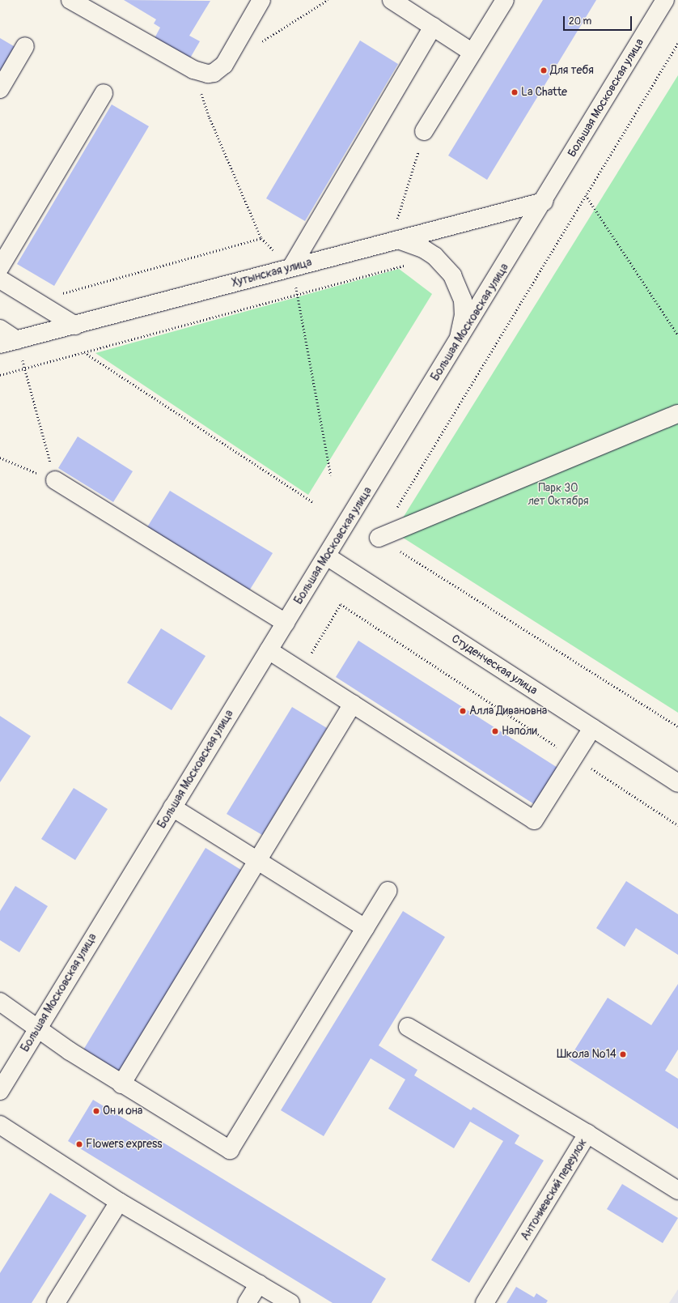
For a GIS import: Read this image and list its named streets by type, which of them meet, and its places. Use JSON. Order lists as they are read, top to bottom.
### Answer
{
  "streets": {
    "main road": [
      "Большая Московская улица",
      "Хутынская улица",
      "Студенческая улица",
      "Антониевский переулок"
    ]
  },
  "crossings": [
    ["Большая Московская улица", "Хутынская улица"],
    ["Большая Московская улица", "Студенческая улица"]
  ],
  "parks": ["Парк 30 лет Октября"],
  "places": [
    "Для тебя",
    "La Chatte",
    "Алла Дивановна",
    "Наполи",
    "Школа №14",
    "Он и она",
    "Flowers express"
  ],
  "scale_bar": "20 m"
}
